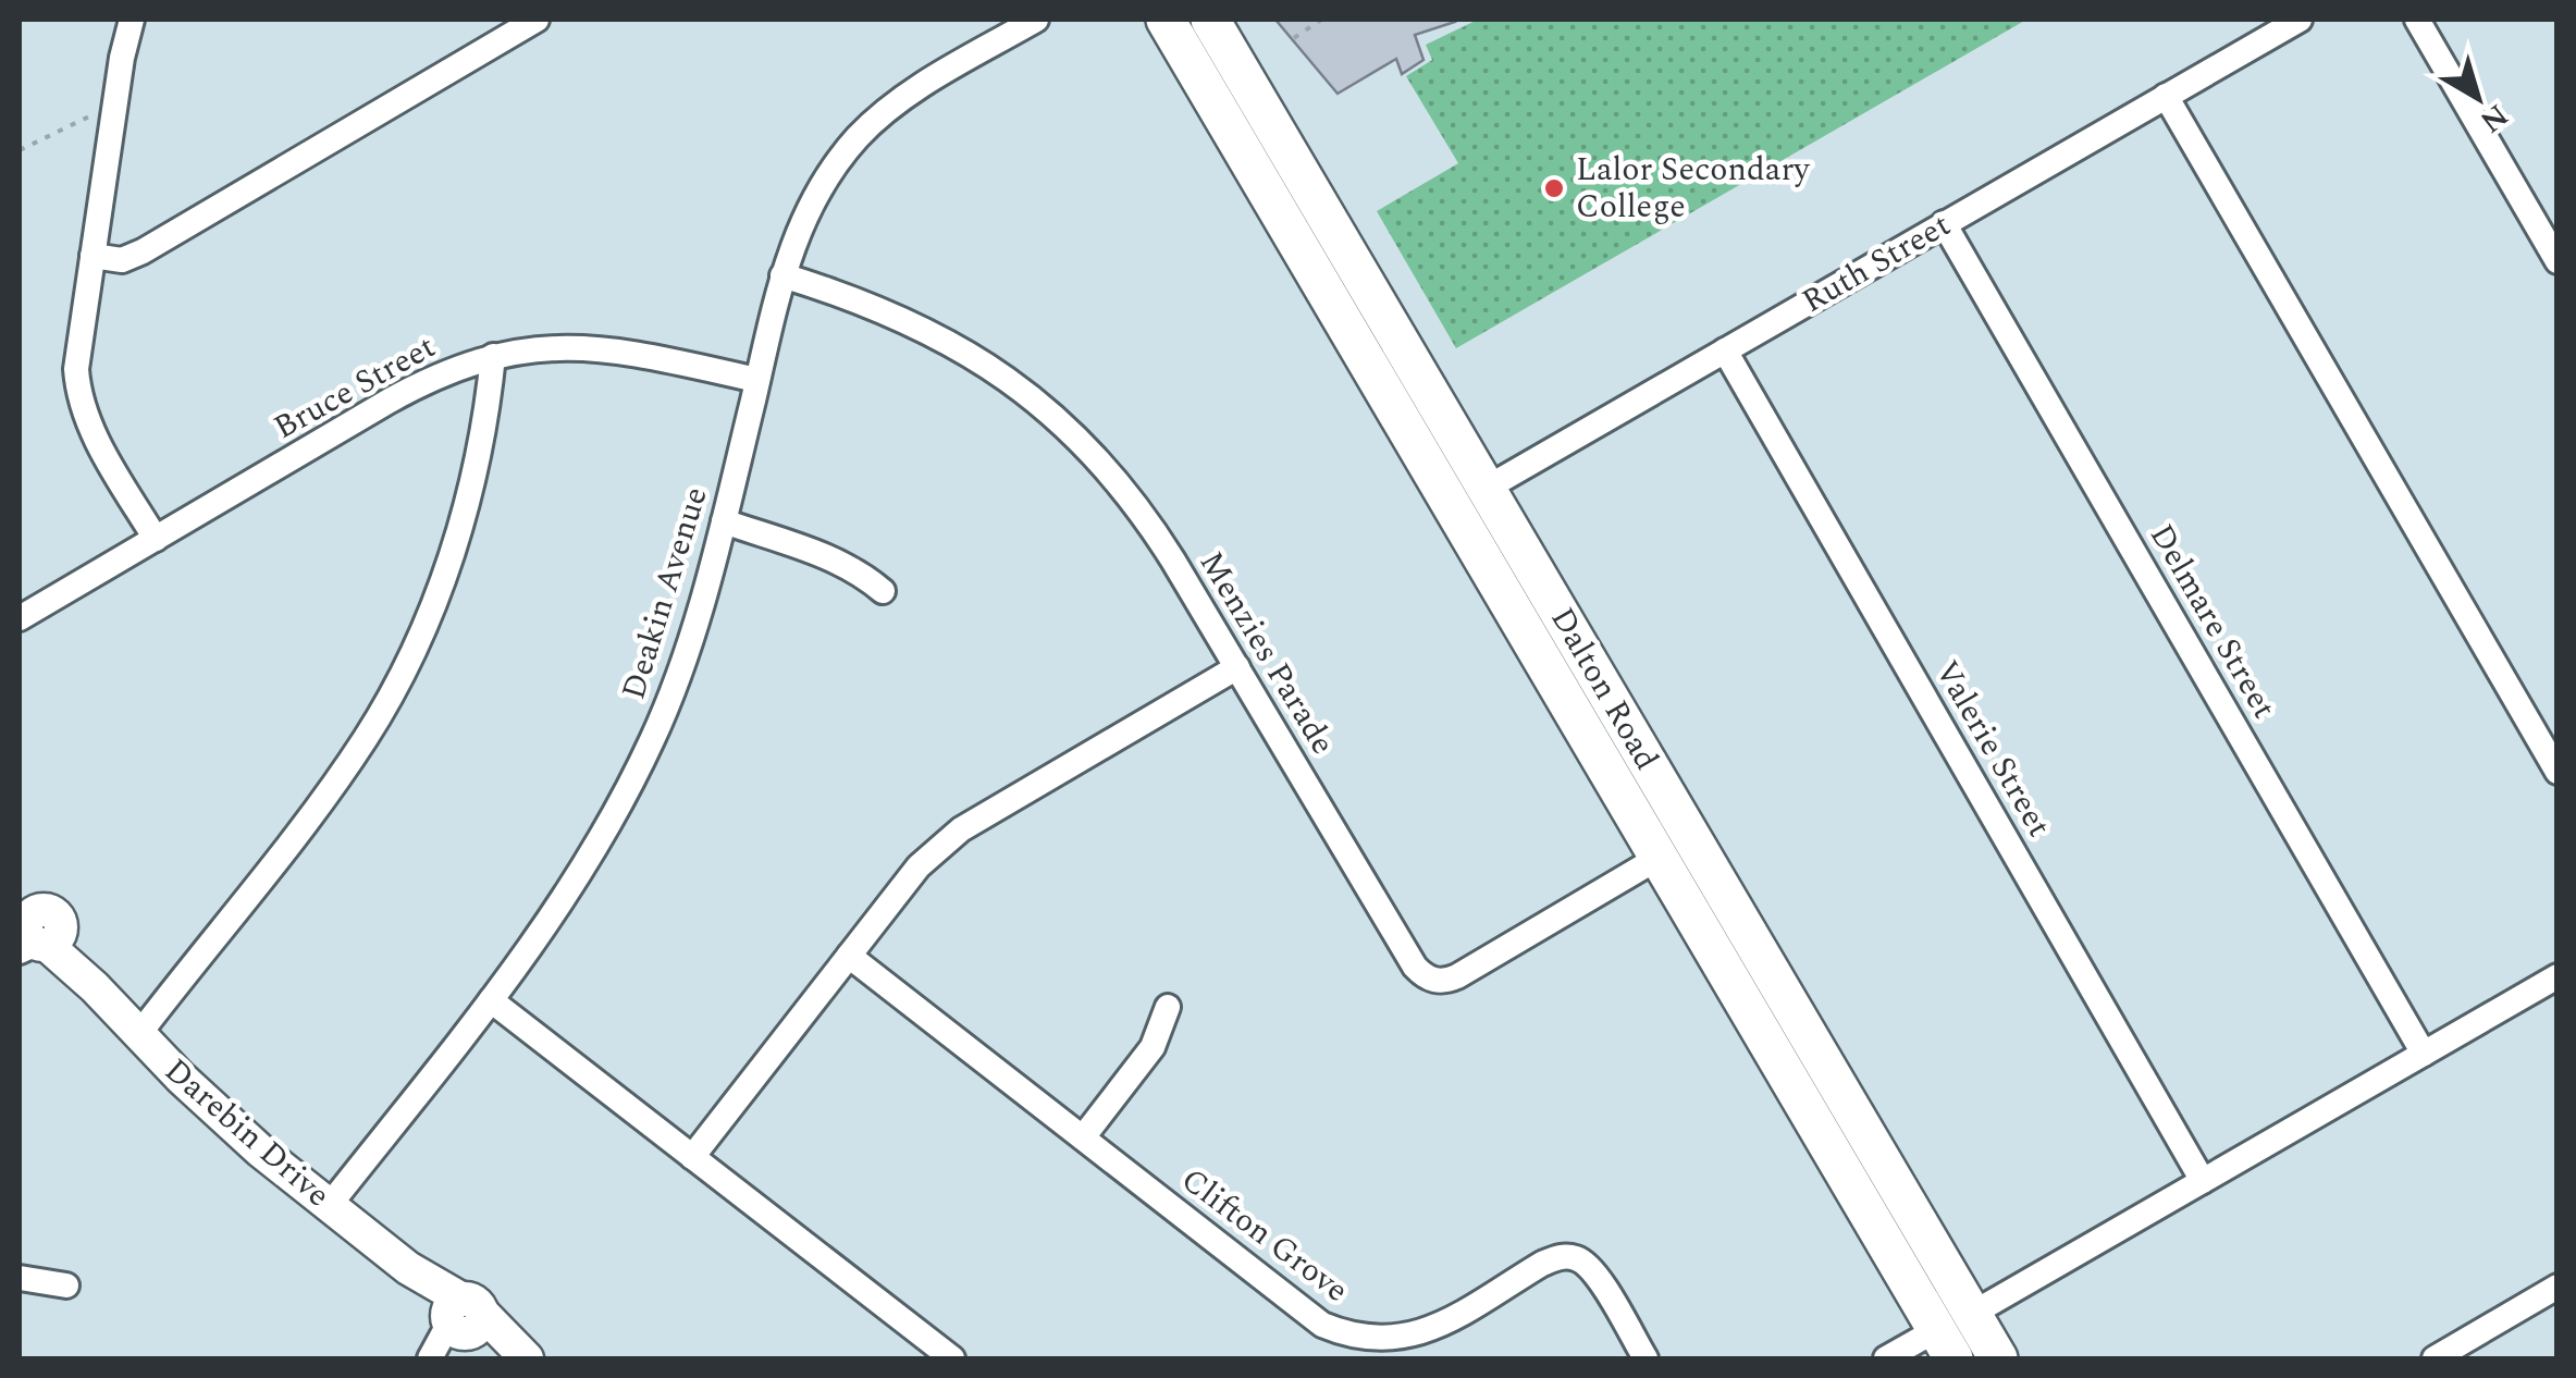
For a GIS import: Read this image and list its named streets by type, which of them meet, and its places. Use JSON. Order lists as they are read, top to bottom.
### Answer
{
  "streets": {
    "main road": ["Ruth Street", "Dalton Road"],
    "street": [
      "Bruce Street",
      "Deakin Avenue",
      "Delmare Street",
      "Menzies Parade",
      "Valerie Street",
      "Darebin Drive",
      "Clifton Grove"
    ]
  },
  "crossings": [
    ["Ruth Street", "Delmare Street"],
    ["Ruth Street", "Dalton Road"],
    ["Ruth Street", "Valerie Street"],
    ["Bruce Street", "Deakin Avenue"],
    ["Deakin Avenue", "Menzies Parade"],
    ["Deakin Avenue", "Darebin Drive"],
    ["Menzies Parade", "Dalton Road"]
  ],
  "places": ["Lalor Secondary College"],
  "north": "bottom right"
}
